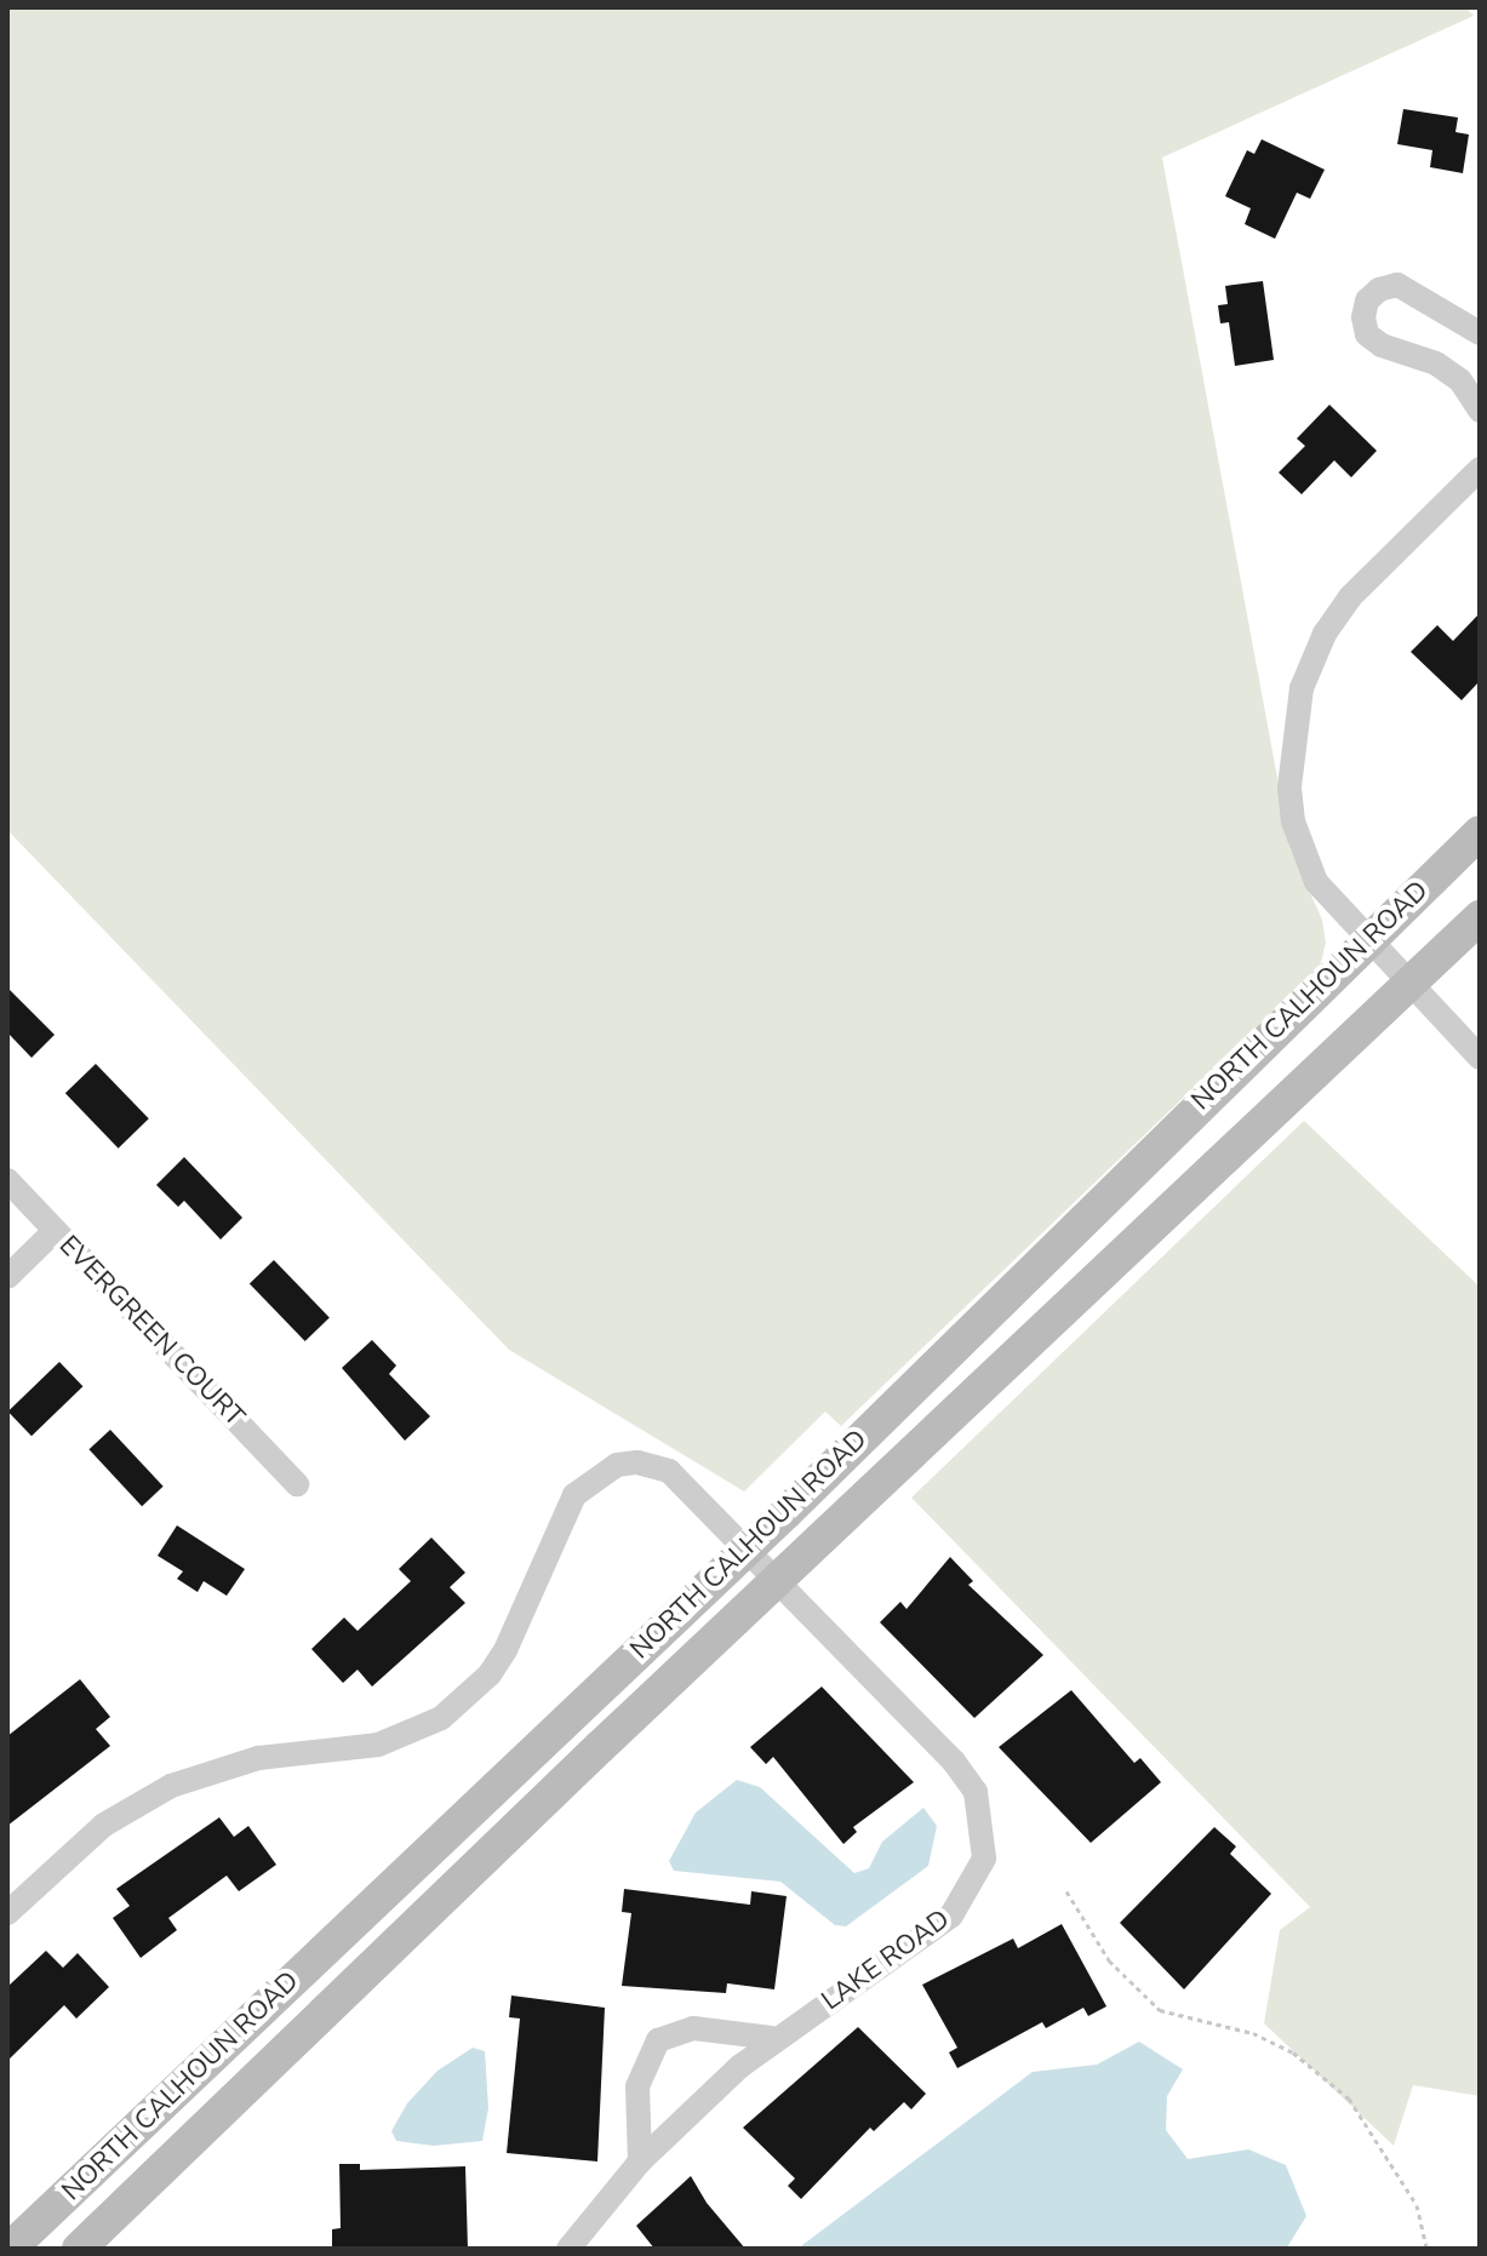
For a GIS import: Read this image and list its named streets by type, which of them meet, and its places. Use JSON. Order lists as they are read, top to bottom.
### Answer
{
  "streets": {
    "main road": ["NORTH CALHOUN ROAD"],
    "street": ["EVERGREEN COURT", "LAKE ROAD"]
  },
  "crossings": [
    ["NORTH CALHOUN ROAD", "LAKE ROAD"]
  ]
}
